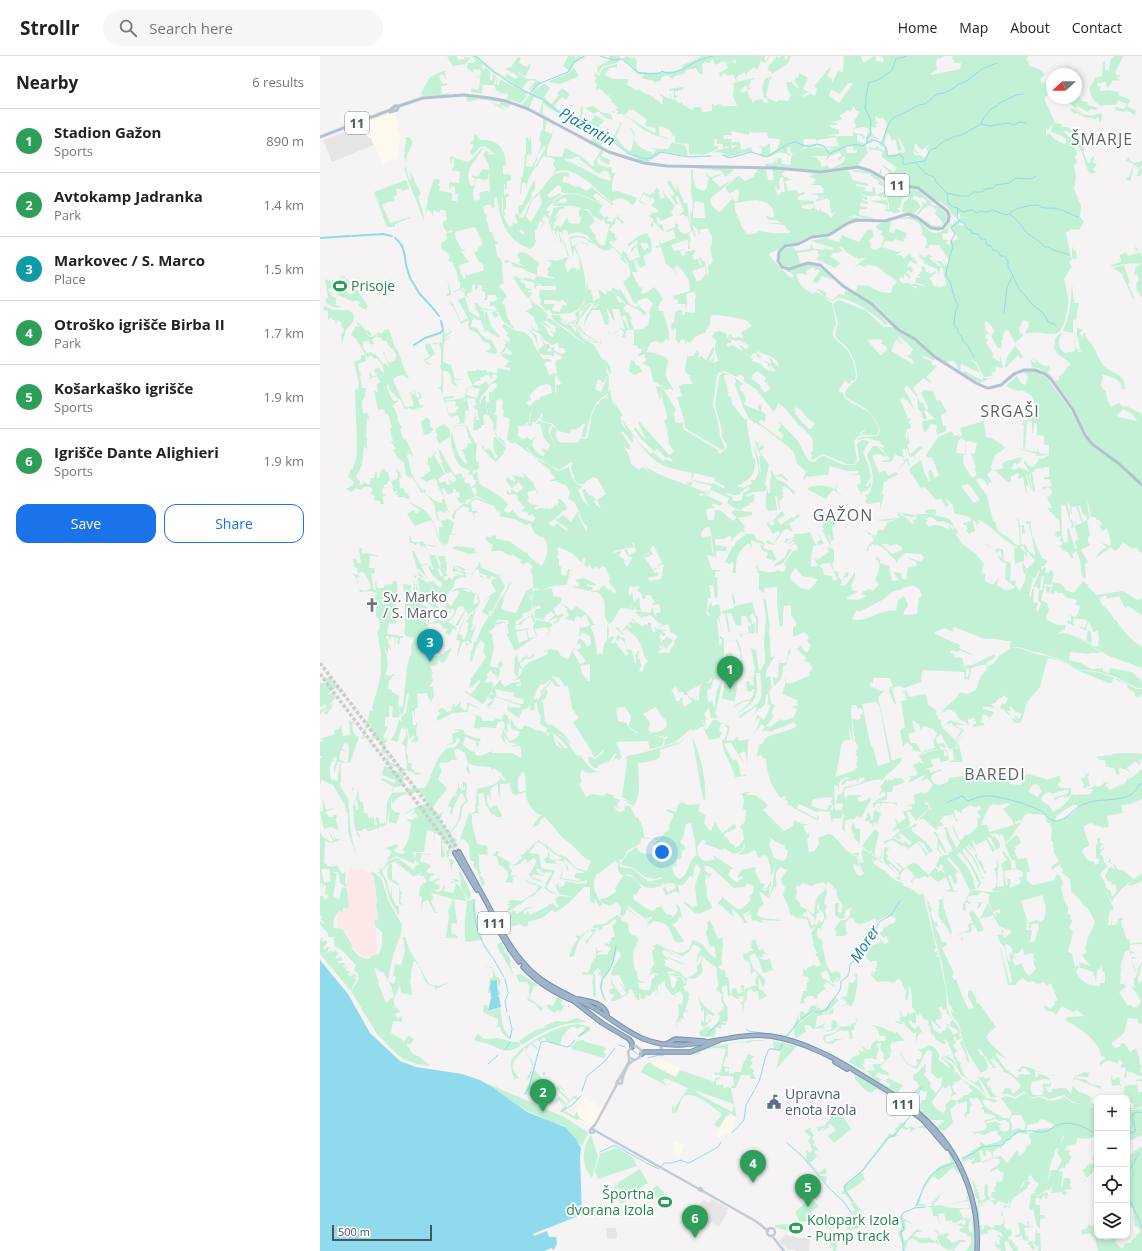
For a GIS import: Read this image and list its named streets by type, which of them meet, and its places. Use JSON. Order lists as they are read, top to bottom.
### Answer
{
  "streets": {
    "highway": ["111"],
    "main road": ["11"]
  },
  "districts": [
    "ŠMARJE",
    "SRGAŠI",
    "GAŽON",
    "BAREDI"
  ],
  "water": ["Pjažentin", "Morer"],
  "places": {
    "sports": ["Prisoje", "Športna dvorana Izola", "Kolopark Izola - Pump track"],
    "church": ["Sv. Marko / S. Marco"],
    "public building": ["Upravna enota Izola"]
  },
  "scale_bar": "500 m",
  "north": "left",
  "page": {
    "header": "Strollr",
    "search": "Search here",
    "nav": [
      "Home",
      "Map",
      "About",
      "Contact"
    ],
    "heading": ["Nearby", "6 results"],
    "list": [
      {
        "mark": "1",
        "name": "Stadion Gažon",
        "note": "Sports",
        "value": "890 m"
      },
      {
        "mark": "2",
        "name": "Avtokamp Jadranka",
        "note": "Park",
        "value": "1.4 km"
      },
      {
        "mark": "3",
        "name": "Markovec / S. Marco",
        "note": "Place",
        "value": "1.5 km"
      },
      {
        "mark": "4",
        "name": "Otroško igrišče Birba II",
        "note": "Park",
        "value": "1.7 km"
      },
      {
        "mark": "5",
        "name": "Košarkaško igrišče",
        "note": "Sports",
        "value": "1.9 km"
      },
      {
        "mark": "6",
        "name": "Igrišče Dante Alighieri",
        "note": "Sports",
        "value": "1.9 km"
      }
    ],
    "buttons": ["Save", "Share"],
    "pins": [
      "3",
      "1",
      "2",
      "4",
      "5",
      "6"
    ],
    "map_buttons": ["+", "−"],
    "scale": "500 m"
  }
}
